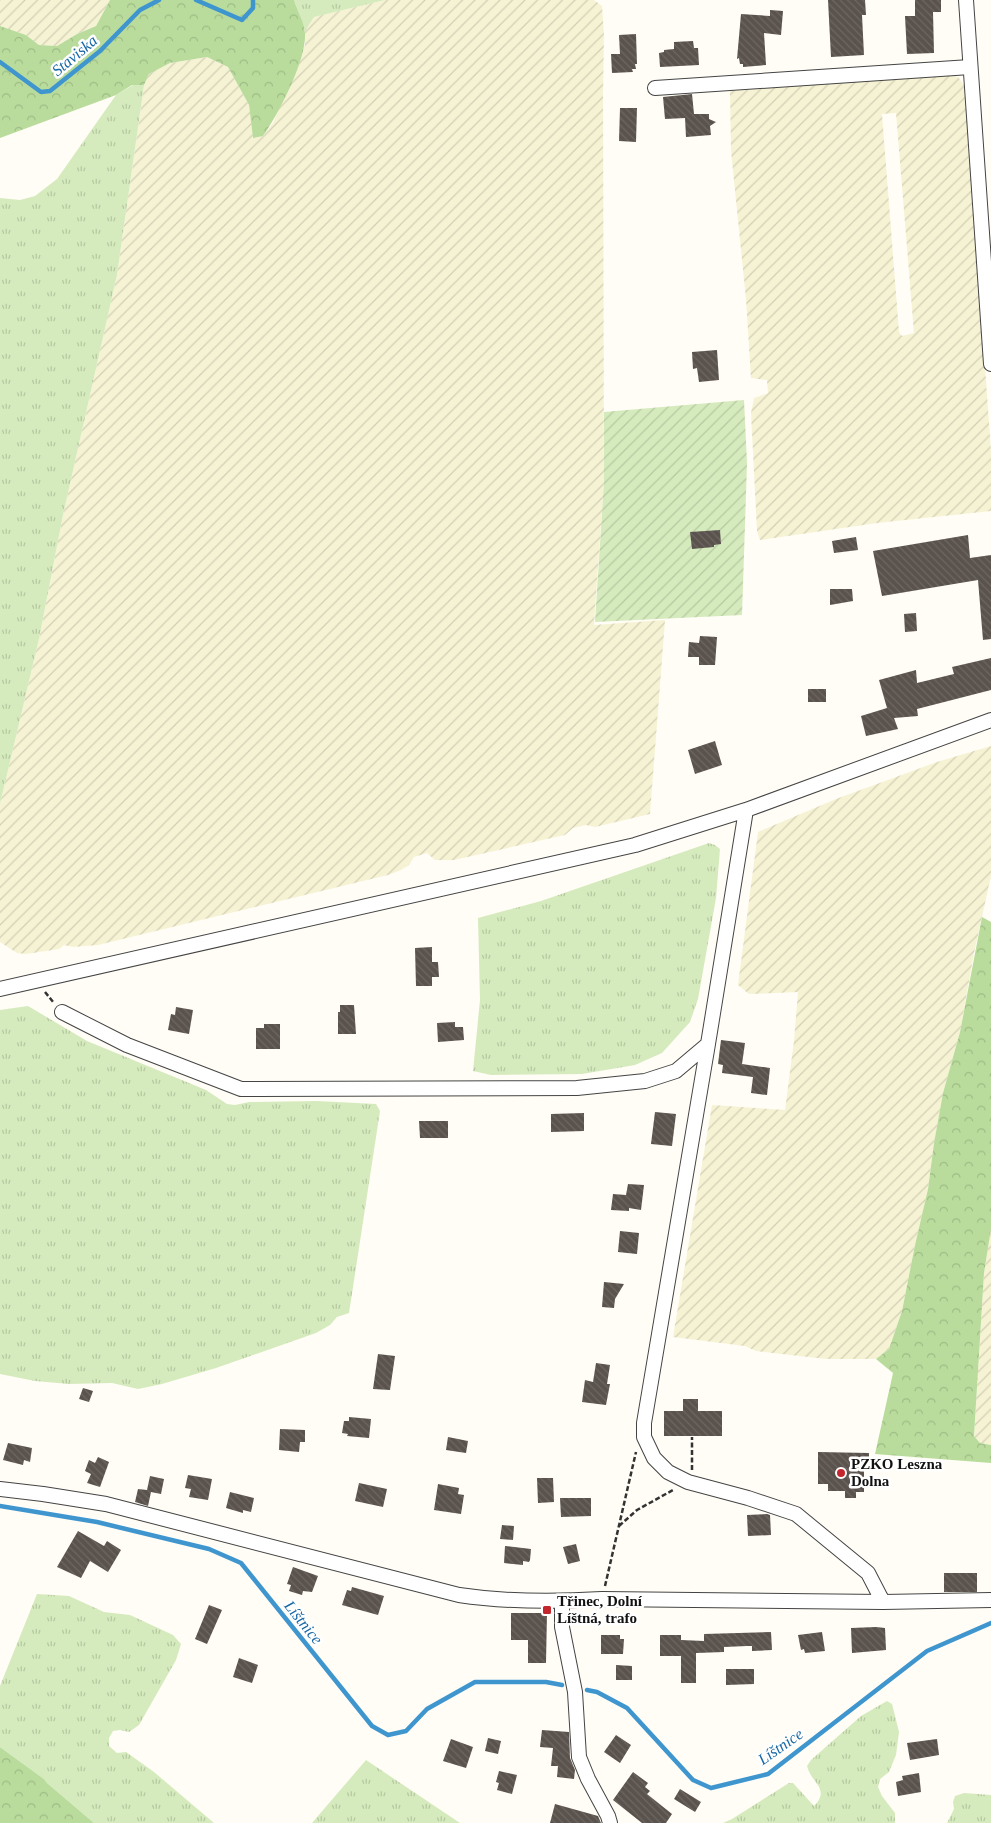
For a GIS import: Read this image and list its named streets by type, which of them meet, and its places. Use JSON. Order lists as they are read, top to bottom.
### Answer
{
  "water": ["Staviska", "Líštnice"],
  "places": {
    "other": ["PZKO Leszna Dolna"],
    "transit": ["Třinec, Dolní Líštná, trafo"]
  }
}
